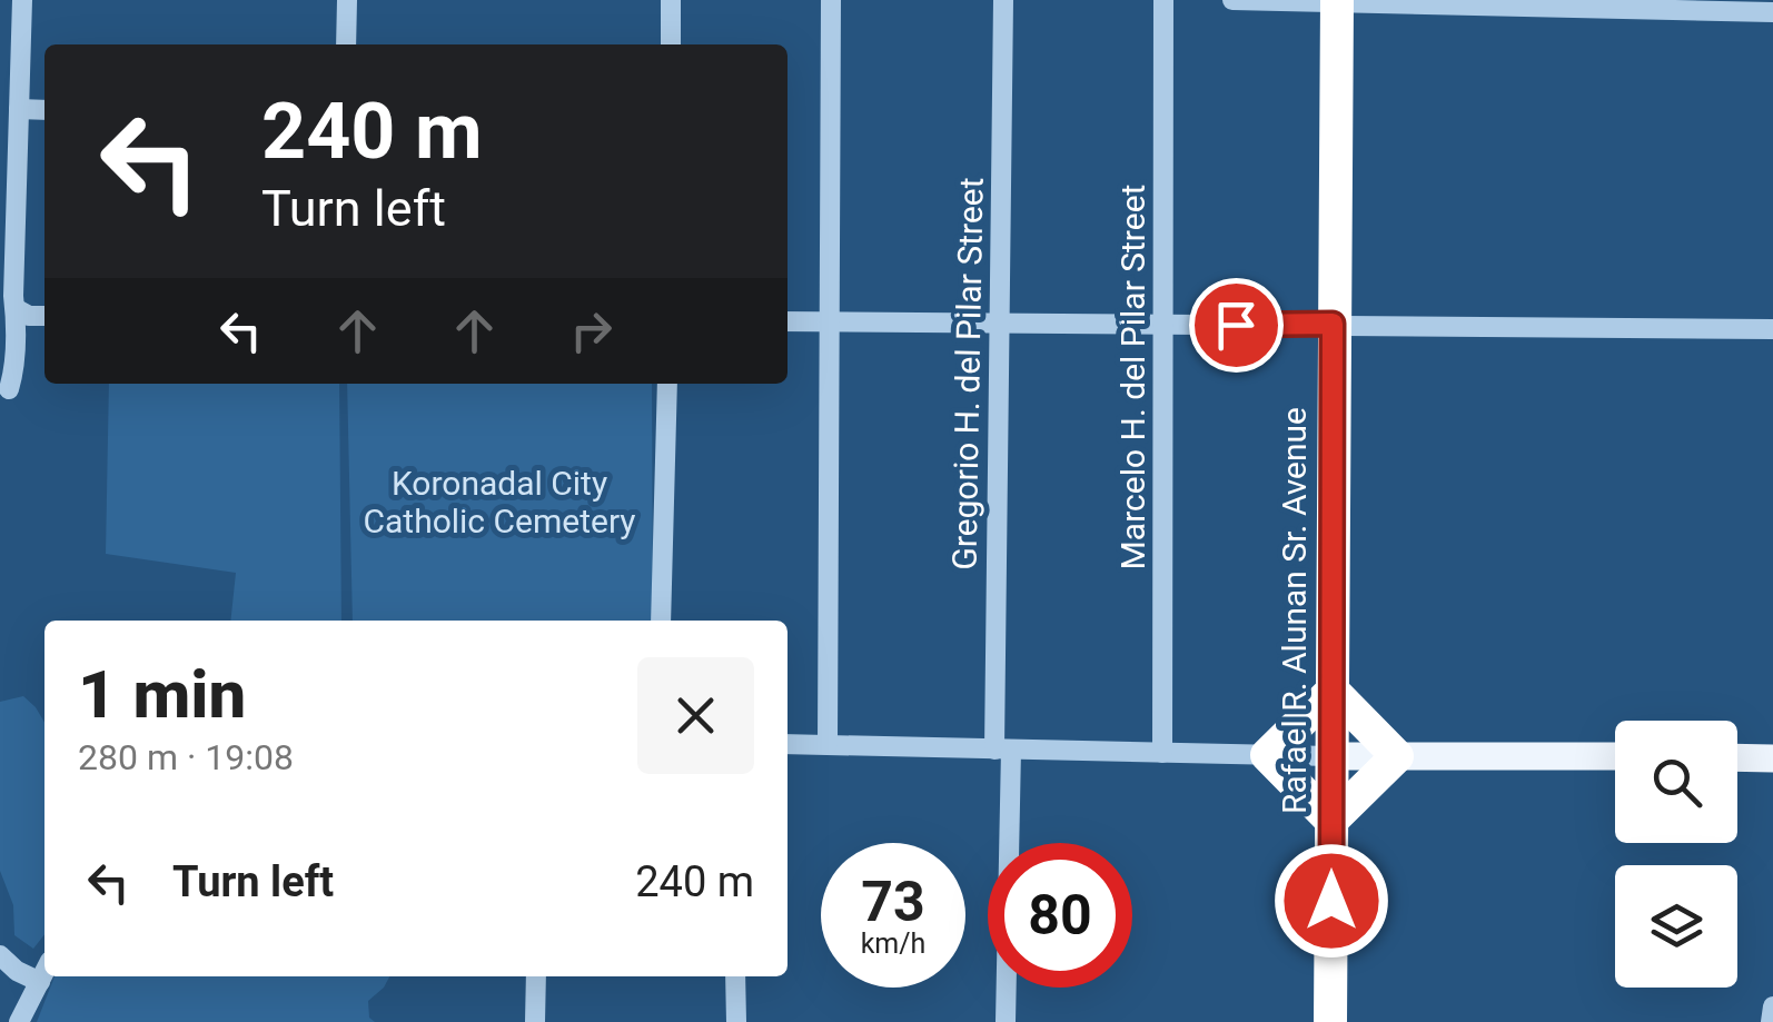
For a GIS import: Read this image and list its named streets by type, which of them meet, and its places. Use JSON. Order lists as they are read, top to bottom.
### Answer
{
  "streets": {
    "highway": ["Rafael R. Alunan Sr. Avenue"],
    "street": ["Gregorio H. del Pilar Street", "Marcelo H. del Pilar Street"]
  },
  "parks": ["Koronadal City Catholic Cemetery"],
  "page": {
    "turn": ["240 m", "Turn left"],
    "heading": ["1 min", "280 m · 19:08"],
    "list": [
      {
        "name": "Turn left",
        "value": "240 m"
      }
    ],
    "speed": "73 km/h",
    "limit": "80"
  }
}
